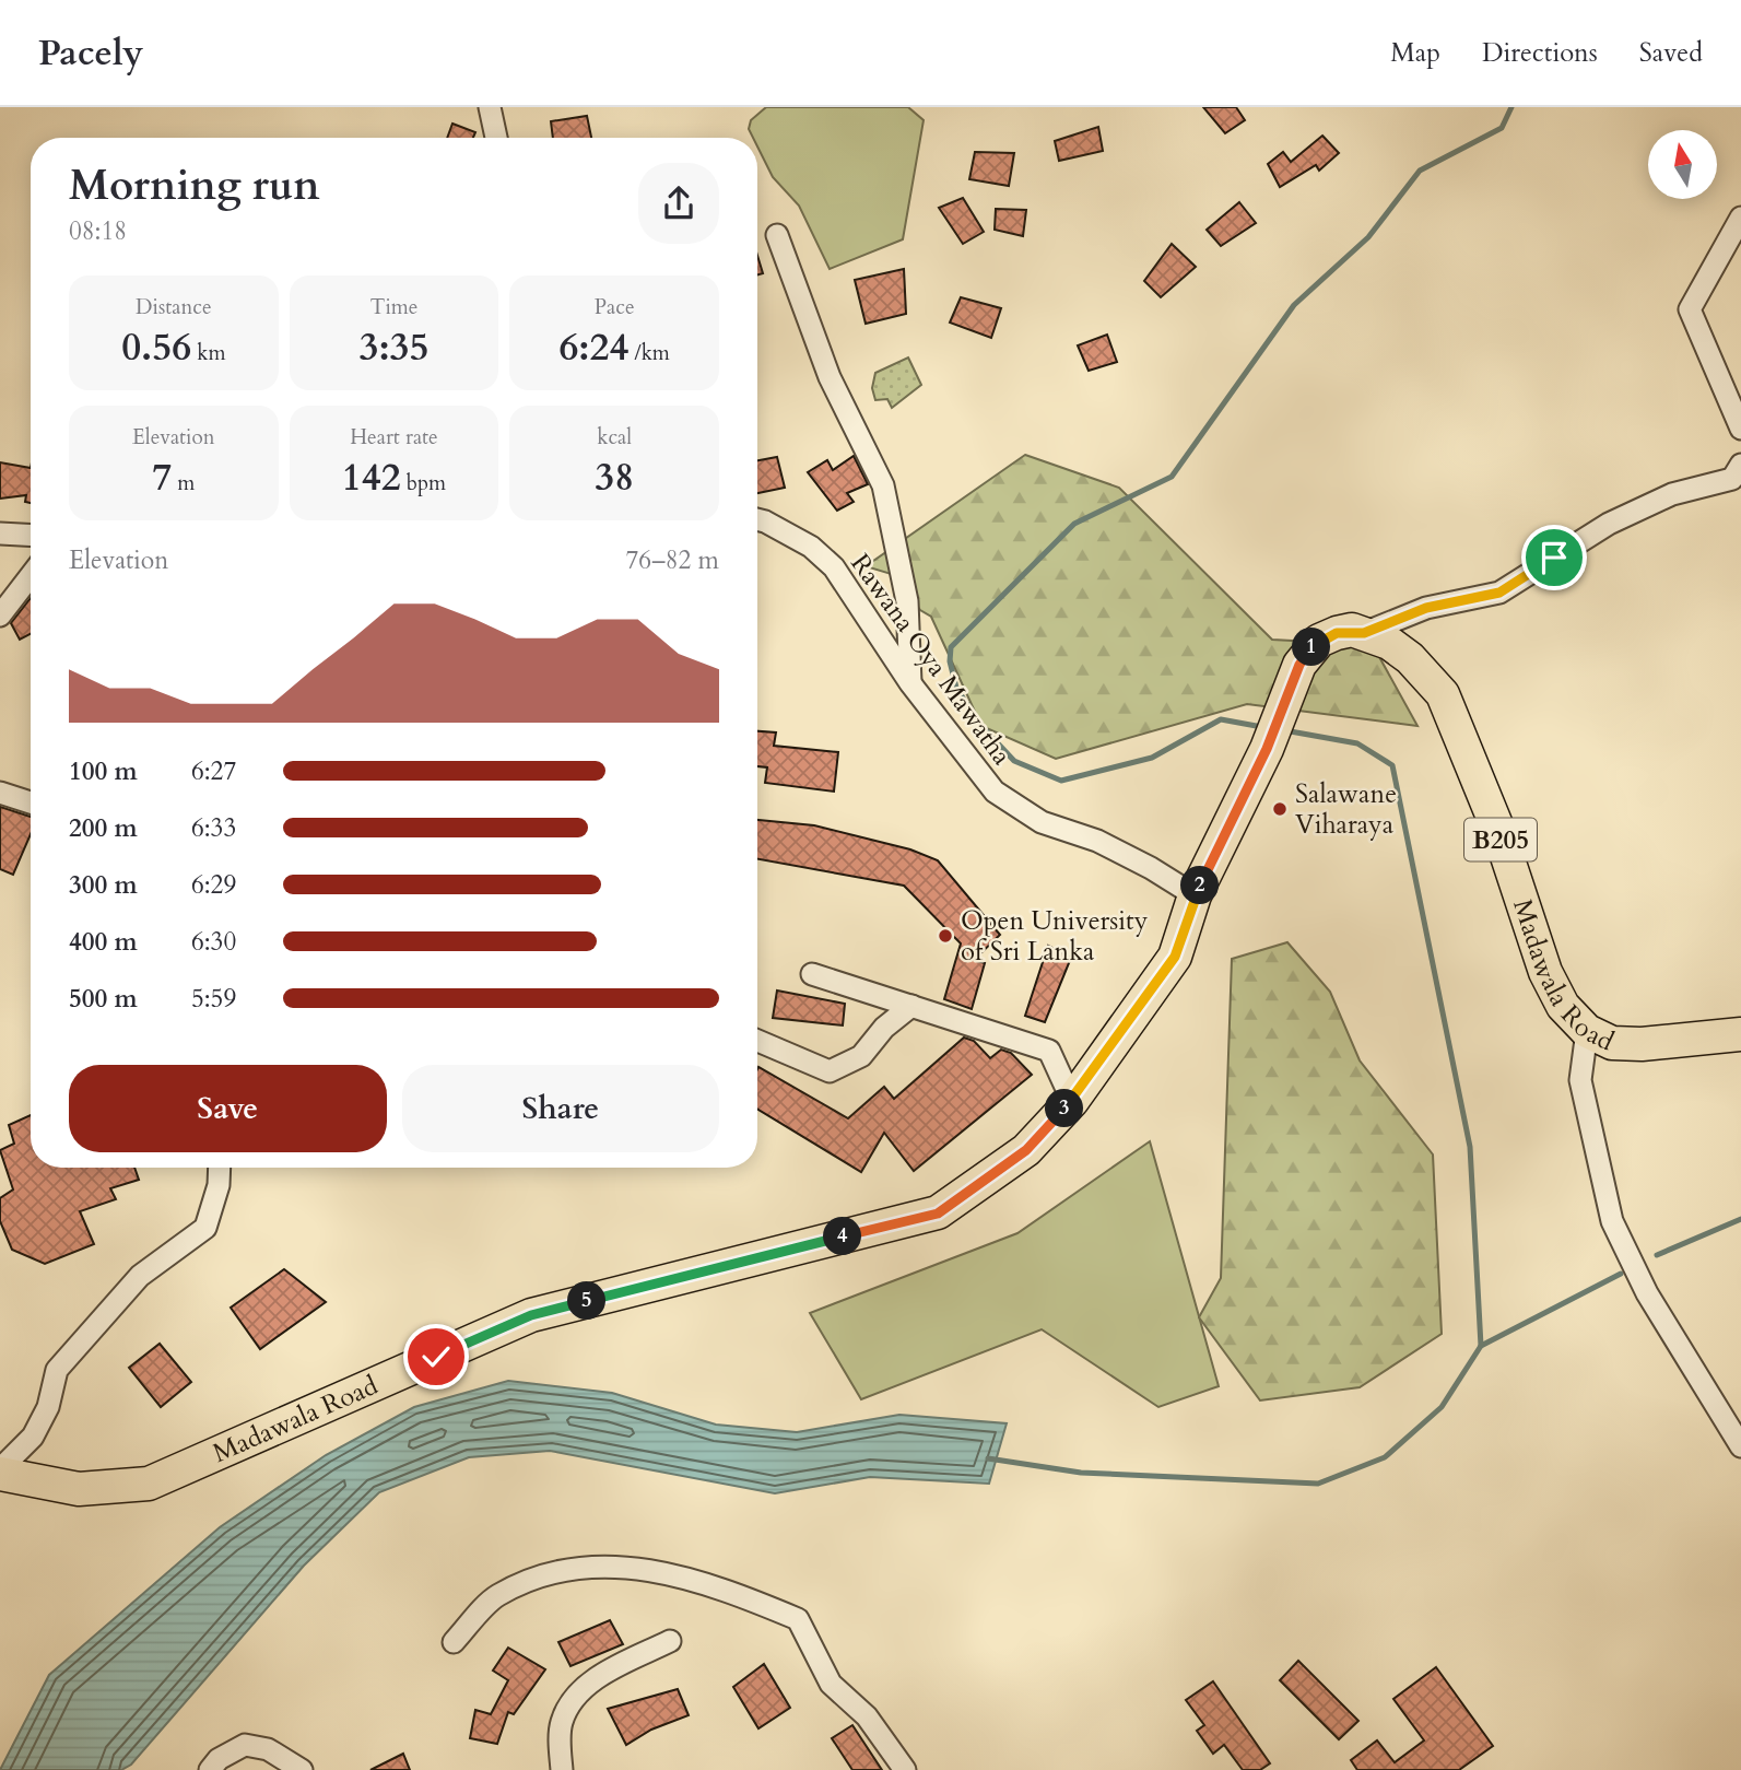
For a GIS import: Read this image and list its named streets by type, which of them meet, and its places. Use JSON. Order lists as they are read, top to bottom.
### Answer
{
  "streets": {
    "main road": ["B205", "Madawala Road"],
    "street": ["Rawana Oya Mawatha"]
  },
  "crossings": [
    ["Rawana Oya Mawatha", "Madawala Road"]
  ],
  "places": ["Salawane Viharaya", "Open University of Sri Lanka"],
  "north": "top",
  "page": {
    "header": "Pacely",
    "nav": ["Map", "Directions", "Saved"],
    "heading": ["Morning run", "08:18"],
    "stats": [
      ["Distance", "0.56 km"],
      ["Time", "3:35"],
      ["Pace", "6:24 /km"],
      ["Elevation", "7 m"],
      ["Heart rate", "142 bpm"],
      ["kcal", "38"]
    ],
    "chart": ["Elevation", "76–82 m"],
    "pins": [
      "1",
      "2",
      "3",
      "4",
      "5"
    ],
    "list": [
      {
        "name": "100 m",
        "note": "6:27"
      },
      {
        "name": "200 m",
        "note": "6:33"
      },
      {
        "name": "300 m",
        "note": "6:29"
      },
      {
        "name": "400 m",
        "note": "6:30"
      },
      {
        "name": "500 m",
        "note": "5:59"
      }
    ],
    "buttons": ["Save", "Share"]
  }
}
